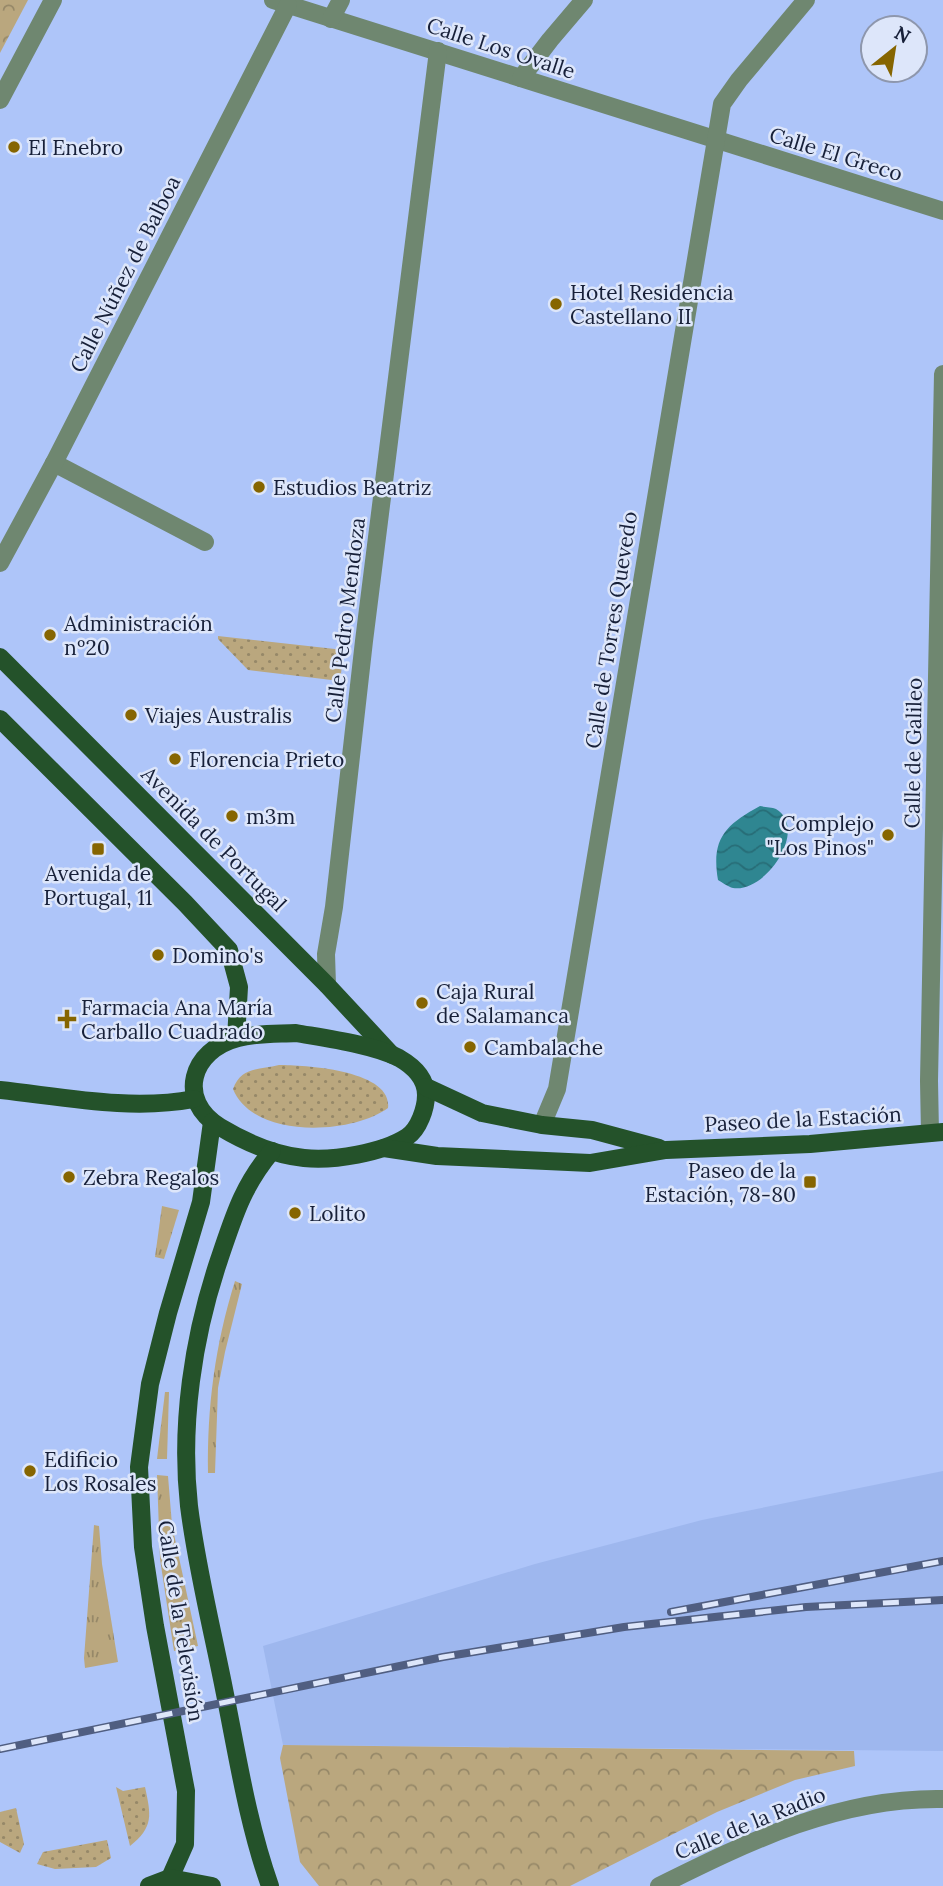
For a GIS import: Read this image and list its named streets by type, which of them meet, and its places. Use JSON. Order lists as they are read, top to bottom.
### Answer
{
  "streets": {
    "main road": ["Avenida de Portugal", "Paseo de la Estación", "Calle de la Televisión"],
    "street": [
      "Calle Los Ovalle",
      "Calle El Greco",
      "Calle Núñez de Balboa",
      "Calle Pedro Mendoza",
      "Calle de Torres Quevedo",
      "Calle de Galileo",
      "Calle de la Radio"
    ]
  },
  "crossings": [
    ["Calle Los Ovalle", "Calle El Greco"],
    ["Calle Los Ovalle", "Calle Núñez de Balboa"],
    ["Calle Los Ovalle", "Calle Pedro Mendoza"],
    ["Calle Los Ovalle", "Calle de Torres Quevedo"],
    ["Calle El Greco", "Calle de Torres Quevedo"],
    ["Calle Pedro Mendoza", "Avenida de Portugal"],
    ["Calle de Torres Quevedo", "Paseo de la Estación"],
    ["Calle de Galileo", "Paseo de la Estación"],
    ["Avenida de Portugal", "Paseo de la Estación"]
  ],
  "places": {
    "other": [
      "El Enebro",
      "Hotel Residencia Castellano II",
      "Estudios Beatriz",
      "Administración nº20",
      "Viajes Australis",
      "Florencia Prieto",
      "m3m",
      "Complejo \"Los Pinos\"",
      "Domino's",
      "Caja Rural de Salamanca",
      "Cambalache",
      "Zebra Regalos",
      "Lolito",
      "Edificio Los Rosales"
    ],
    "transit": ["Avenida de Portugal, 11", "Paseo de la Estación, 78-80"],
    "health": ["Farmacia Ana María Carballo Cuadrado"]
  },
  "north": "top right"
}
